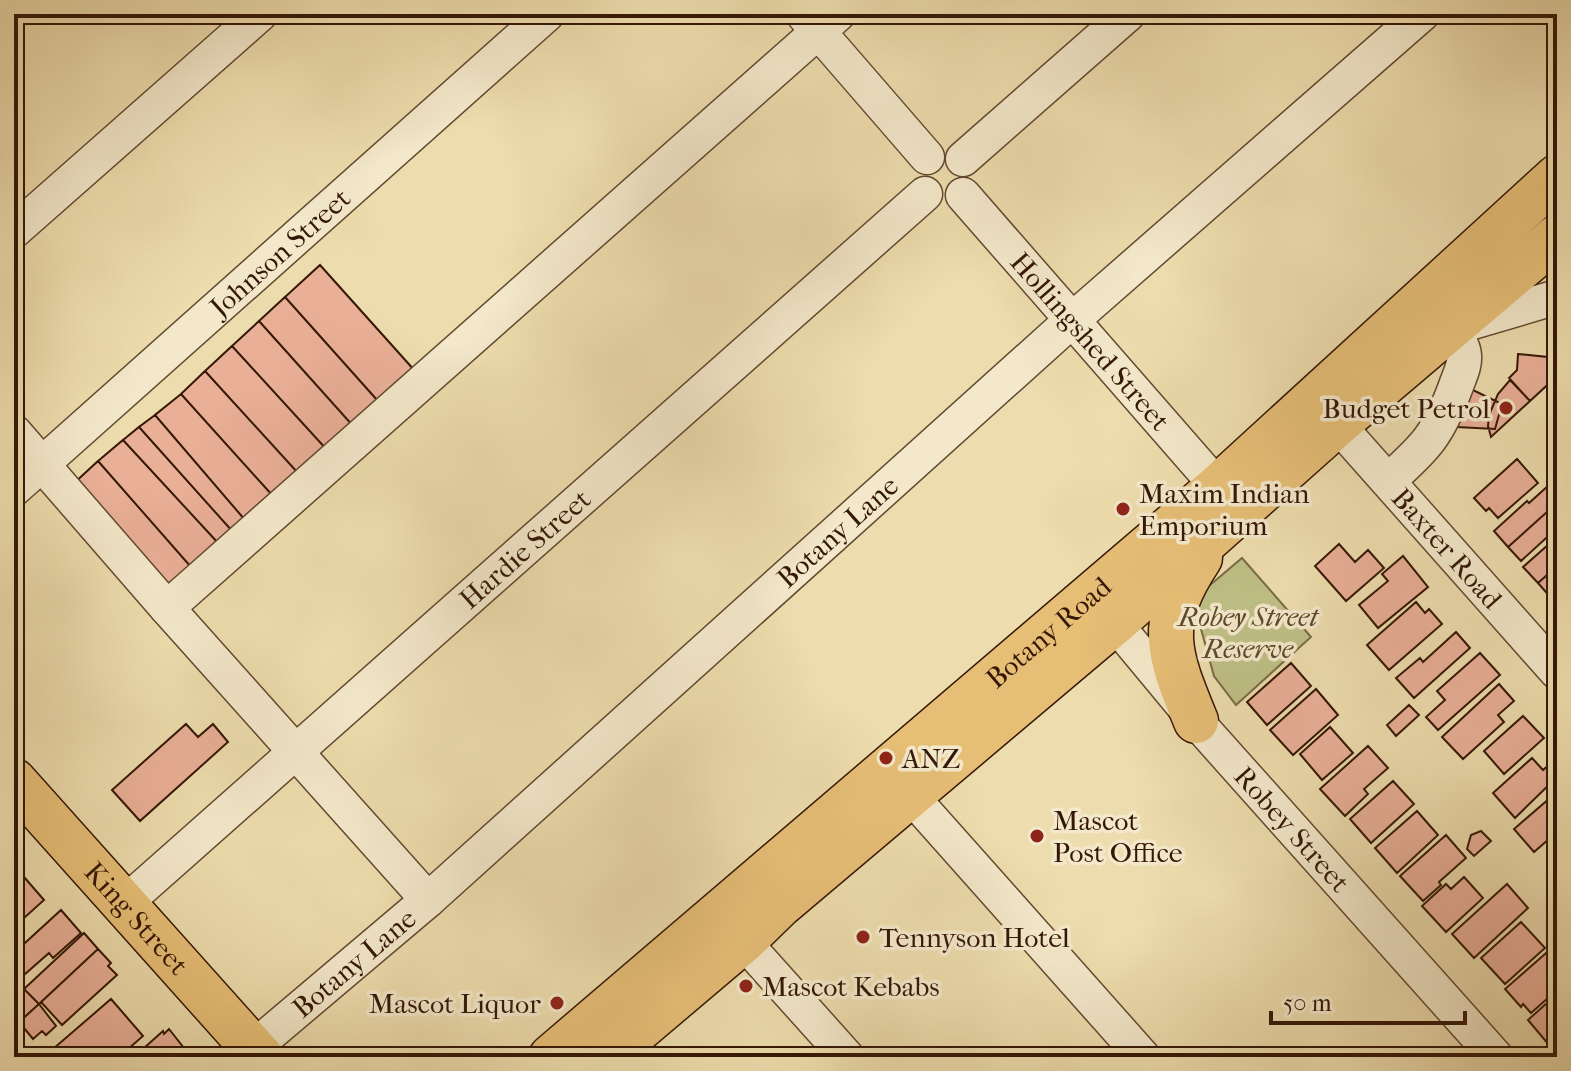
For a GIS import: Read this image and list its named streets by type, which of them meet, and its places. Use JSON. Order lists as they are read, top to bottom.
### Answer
{
  "streets": {
    "main road": ["Botany Road", "King Street"],
    "street": [
      "Johnson Street",
      "Hollingshed Street",
      "Botany Lane",
      "Baxter Road",
      "Hardie Street",
      "Robey Street"
    ]
  },
  "crossings": [
    ["Hollingshed Street", "Botany Lane"],
    ["Hollingshed Street", "Hardie Street"],
    ["Hollingshed Street", "Botany Road"],
    ["Botany Lane", "King Street"],
    ["Baxter Road", "Botany Road"],
    ["Hardie Street", "King Street"],
    ["Botany Road", "Robey Street"]
  ],
  "parks": ["Robey Street Reserve"],
  "places": [
    "Budget Petrol",
    "Maxim Indian Emporium",
    "ANZ",
    "Mascot Post Office",
    "Tennyson Hotel",
    "Mascot Kebabs",
    "Mascot Liquor"
  ],
  "scale_bar": "50 m"
}
